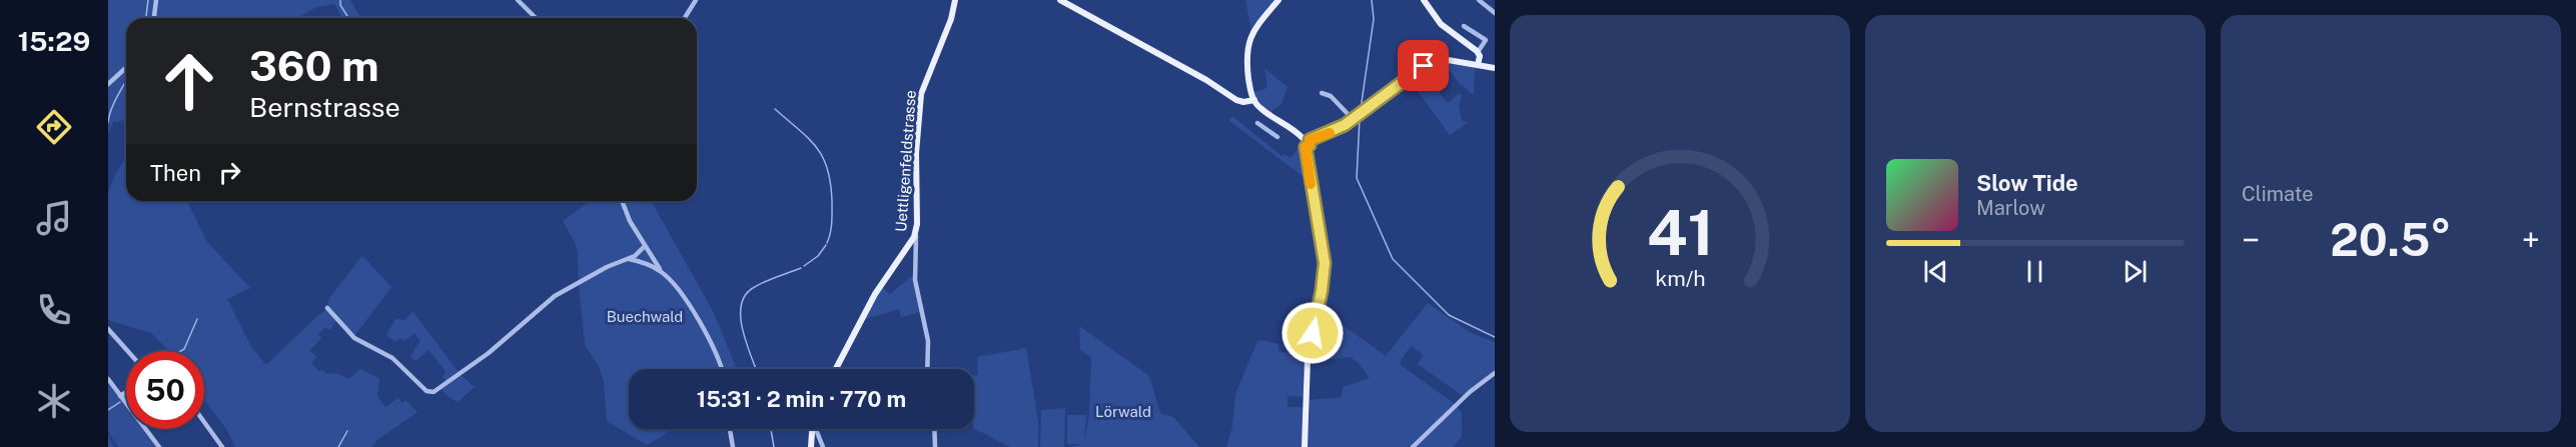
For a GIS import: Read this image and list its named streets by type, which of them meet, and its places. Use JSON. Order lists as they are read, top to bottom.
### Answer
{
  "streets": {
    "main road": ["Uettligenfeldstrasse"]
  },
  "parks": ["Buechwald", "Lörwald"],
  "page": {
    "tabs": "15:29",
    "tile": "Climate",
    "turn": ["360 m", "Bernstrasse"],
    "then": "Then",
    "song": ["Slow Tide", "Marlow"],
    "heat": ["−", "20.5°", "+"],
    "limit": "50",
    "trip": "15:31 · 2 min · 770 m",
    "gauge": ["41", "km/h"]
  }
}
